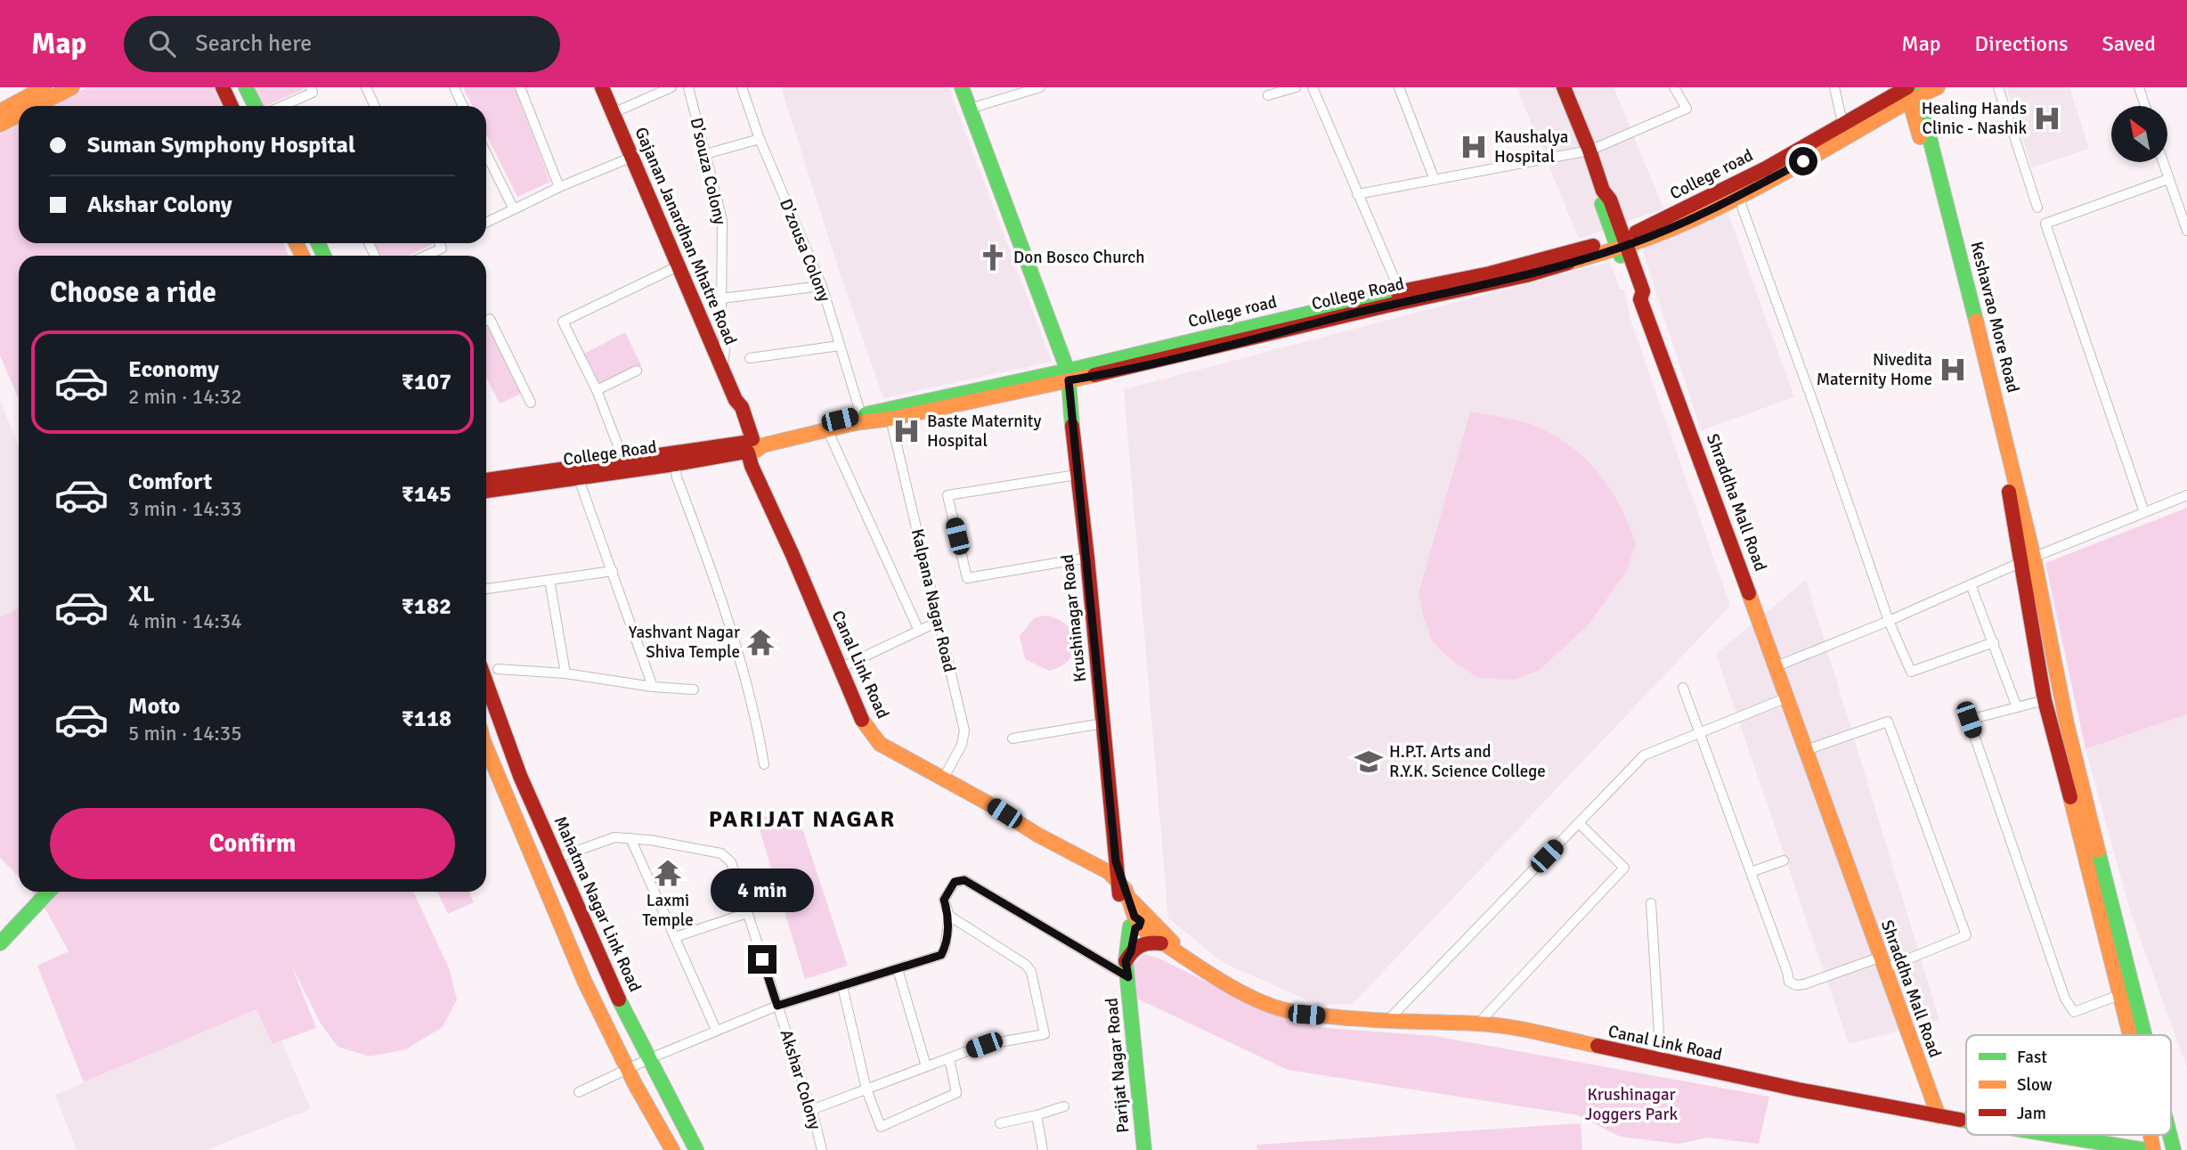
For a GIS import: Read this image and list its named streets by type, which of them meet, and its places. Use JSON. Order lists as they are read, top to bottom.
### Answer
{
  "streets": {
    "street": [
      "D'souza Colony",
      "College road",
      "Gajanan Janardhan Mhatre Road",
      "D'zousa Colony",
      "College Road",
      "Keshavrao More Road",
      "Shraddha Mall Road",
      "Kalpana Nagar Road",
      "Krushinagar Road",
      "Canal Link Road",
      "Mahatma Nagar Link Road",
      "Parijat Nagar Road",
      "Akshar Colony"
    ]
  },
  "crossings": [
    ["D'souza Colony", "Gajanan Janardhan Mhatre Road"],
    ["College road", "Gajanan Janardhan Mhatre Road"],
    ["College road", "D'zousa Colony"],
    ["College road", "College Road"],
    ["College road", "Keshavrao More Road"],
    ["College road", "Shraddha Mall Road"],
    ["College road", "Krushinagar Road"],
    ["College road", "Canal Link Road"],
    ["Gajanan Janardhan Mhatre Road", "College Road"],
    ["Gajanan Janardhan Mhatre Road", "Canal Link Road"],
    ["College Road", "Keshavrao More Road"],
    ["College Road", "Shraddha Mall Road"],
    ["College Road", "Kalpana Nagar Road"],
    ["College Road", "Krushinagar Road"],
    ["College Road", "Canal Link Road"],
    ["Shraddha Mall Road", "Canal Link Road"],
    ["Kalpana Nagar Road", "Canal Link Road"],
    ["Krushinagar Road", "Canal Link Road"],
    ["Mahatma Nagar Link Road", "Akshar Colony"]
  ],
  "districts": ["PARIJAT NAGAR"],
  "parks": ["Krushinagar Joggers Park"],
  "places": {
    "hospital": [
      "Healing Hands Clinic - Nashik",
      "Kaushalya Hospital",
      "Nivedita Maternity Home",
      "Baste Maternity Hospital"
    ],
    "church": ["Don Bosco Church"],
    "temple": ["Yashvant Nagar Shiva Temple", "Laxmi Temple"],
    "school or university": ["H.P.T. Arts and R.Y.K. Science College"]
  },
  "legend": ["Fast", "Slow", "Jam"],
  "north": "top left",
  "page": {
    "header": "Map",
    "search": "Search here",
    "nav": ["Map", "Directions", "Saved"],
    "banner": ["Suman Symphony Hospital", "Akshar Colony"],
    "heading": "Choose a ride",
    "list": [
      {
        "name": "Economy",
        "note": "2 min · 14:32",
        "value": "₹107"
      },
      {
        "name": "Comfort",
        "note": "3 min · 14:33",
        "value": "₹145"
      },
      {
        "name": "XL",
        "note": "4 min · 14:34",
        "value": "₹182"
      },
      {
        "name": "Moto",
        "note": "5 min · 14:35",
        "value": "₹118"
      }
    ],
    "buttons": "Confirm",
    "bubble": "4 min"
  }
}
